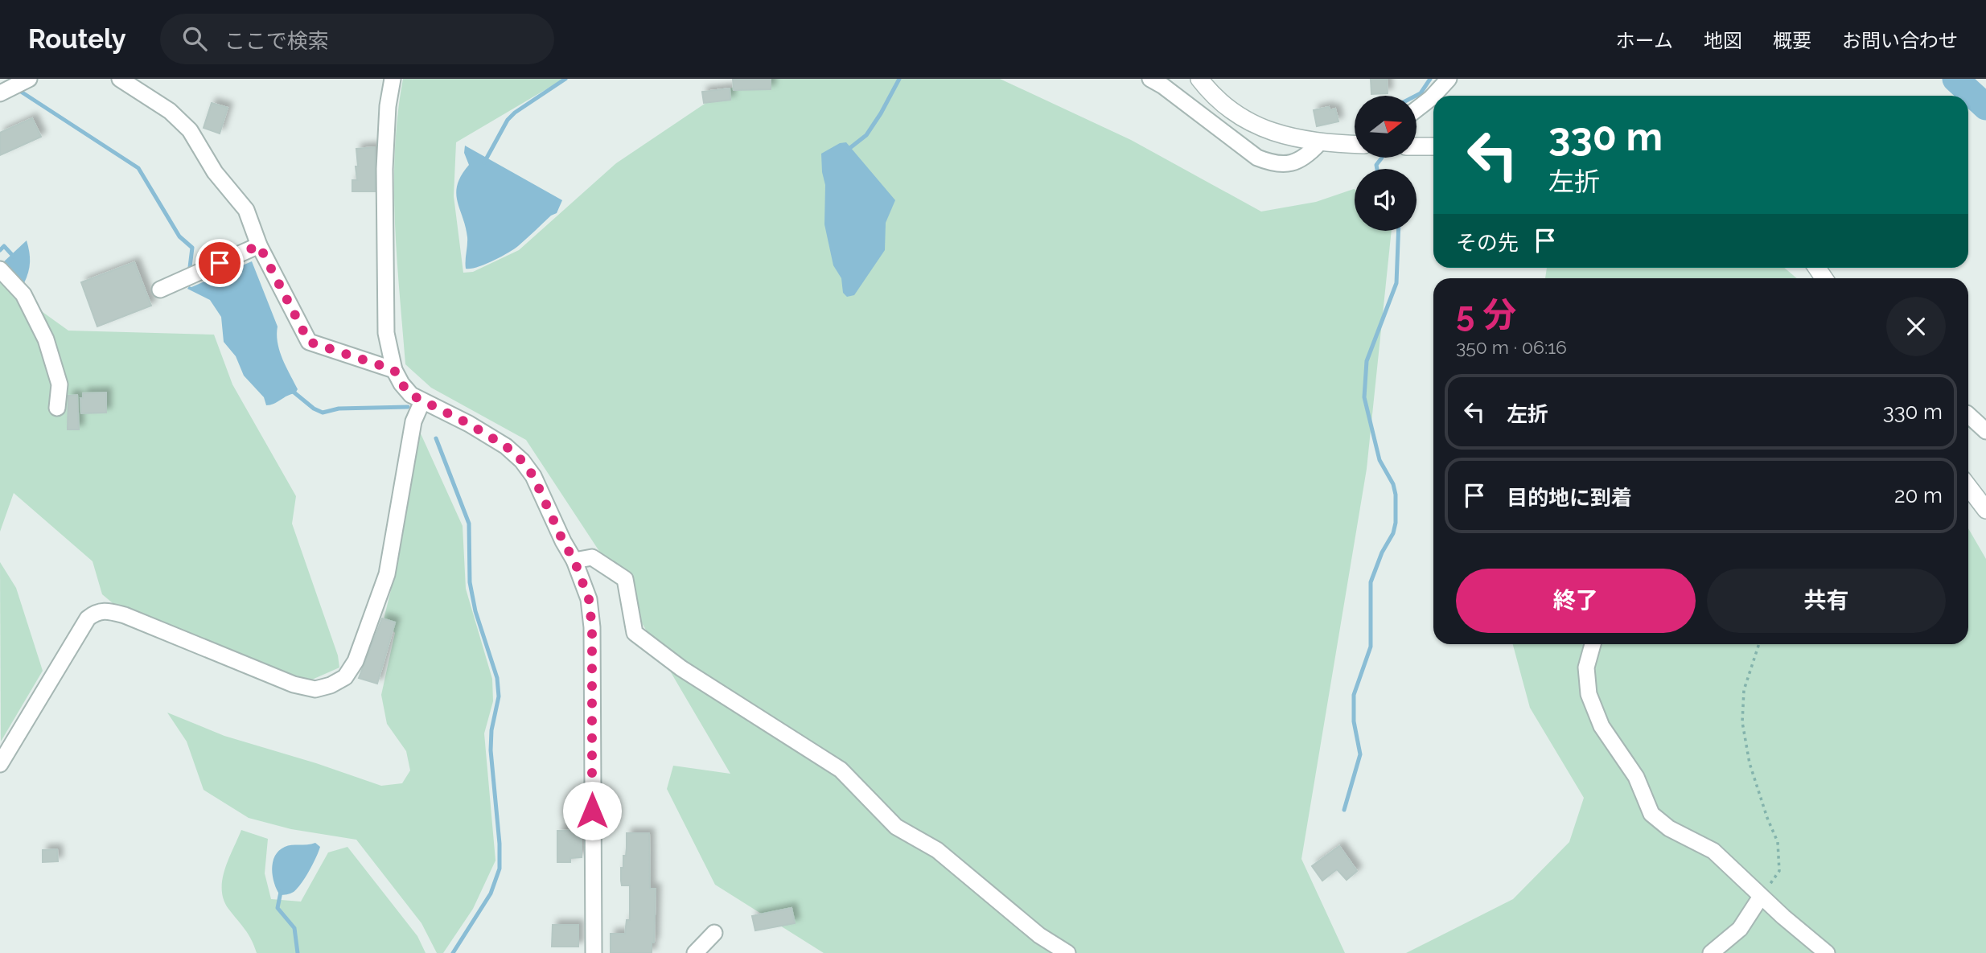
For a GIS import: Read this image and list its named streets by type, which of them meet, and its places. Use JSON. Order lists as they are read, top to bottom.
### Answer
{
  "north": "right",
  "page": {
    "header": "Routely",
    "search": "ここで検索",
    "nav": [
      "ホーム",
      "地図",
      "概要",
      "お問い合わせ"
    ],
    "turn": ["330 m", "左折"],
    "then": "その先",
    "heading": ["5 分", "350 m · 06:16"],
    "list": [
      {
        "name": "左折",
        "value": "330 m"
      },
      {
        "name": "目的地に到着",
        "value": "20 m"
      }
    ],
    "buttons": ["終了", "共有"]
  }
}
